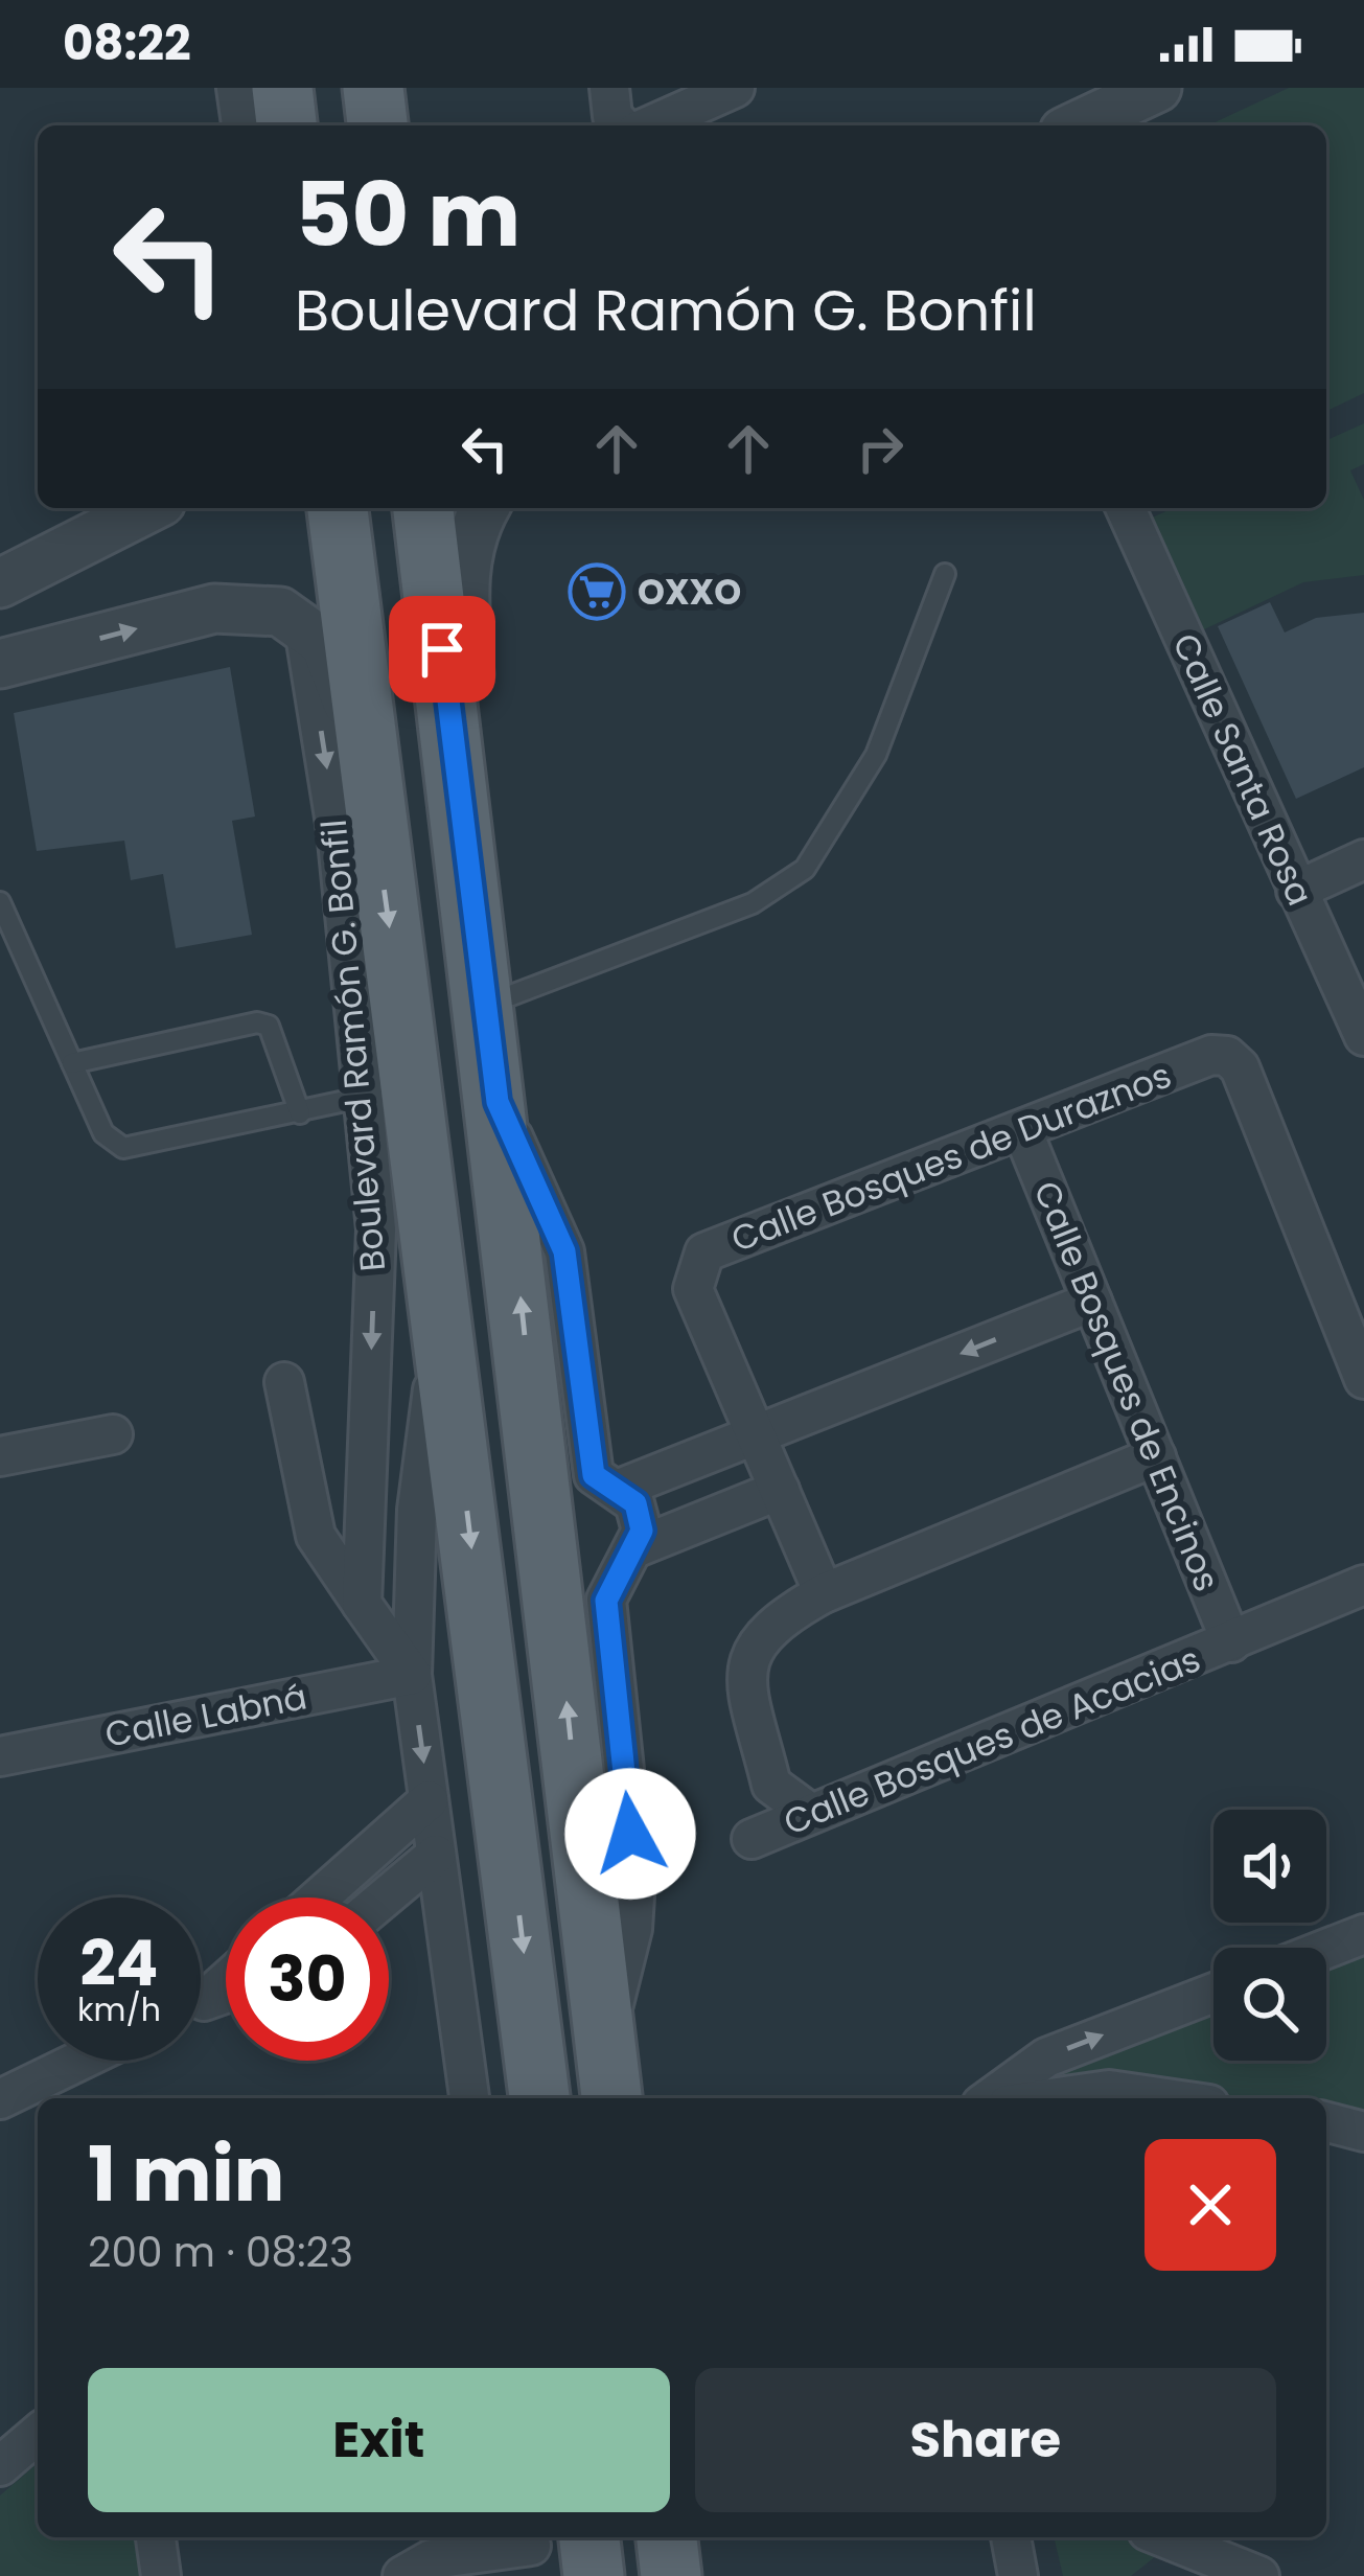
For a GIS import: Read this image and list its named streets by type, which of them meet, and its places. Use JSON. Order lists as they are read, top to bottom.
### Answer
{
  "streets": {
    "main road": ["Boulevard Ramón G. Bonfil"],
    "street": [
      "Calle Santa Rosa",
      "Calle Bosques de Duraznos",
      "Calle Bosques de Encinos",
      "Calle Labná",
      "Calle Bosques de Acacias"
    ]
  },
  "crossings": [
    ["Boulevard Ramón G. Bonfil", "Calle Labná"],
    ["Calle Bosques de Duraznos", "Calle Bosques de Encinos"],
    ["Calle Bosques de Encinos", "Calle Bosques de Acacias"]
  ],
  "places": {
    "supermarket": ["OXXO"]
  },
  "page": {
    "status": "08:22",
    "turn": ["50 m", "Boulevard Ramón G. Bonfil"],
    "speed": "24 km/h",
    "limit": "30",
    "heading": ["1 min", "200 m · 08:23"],
    "buttons": ["Exit", "Share"]
  }
}
